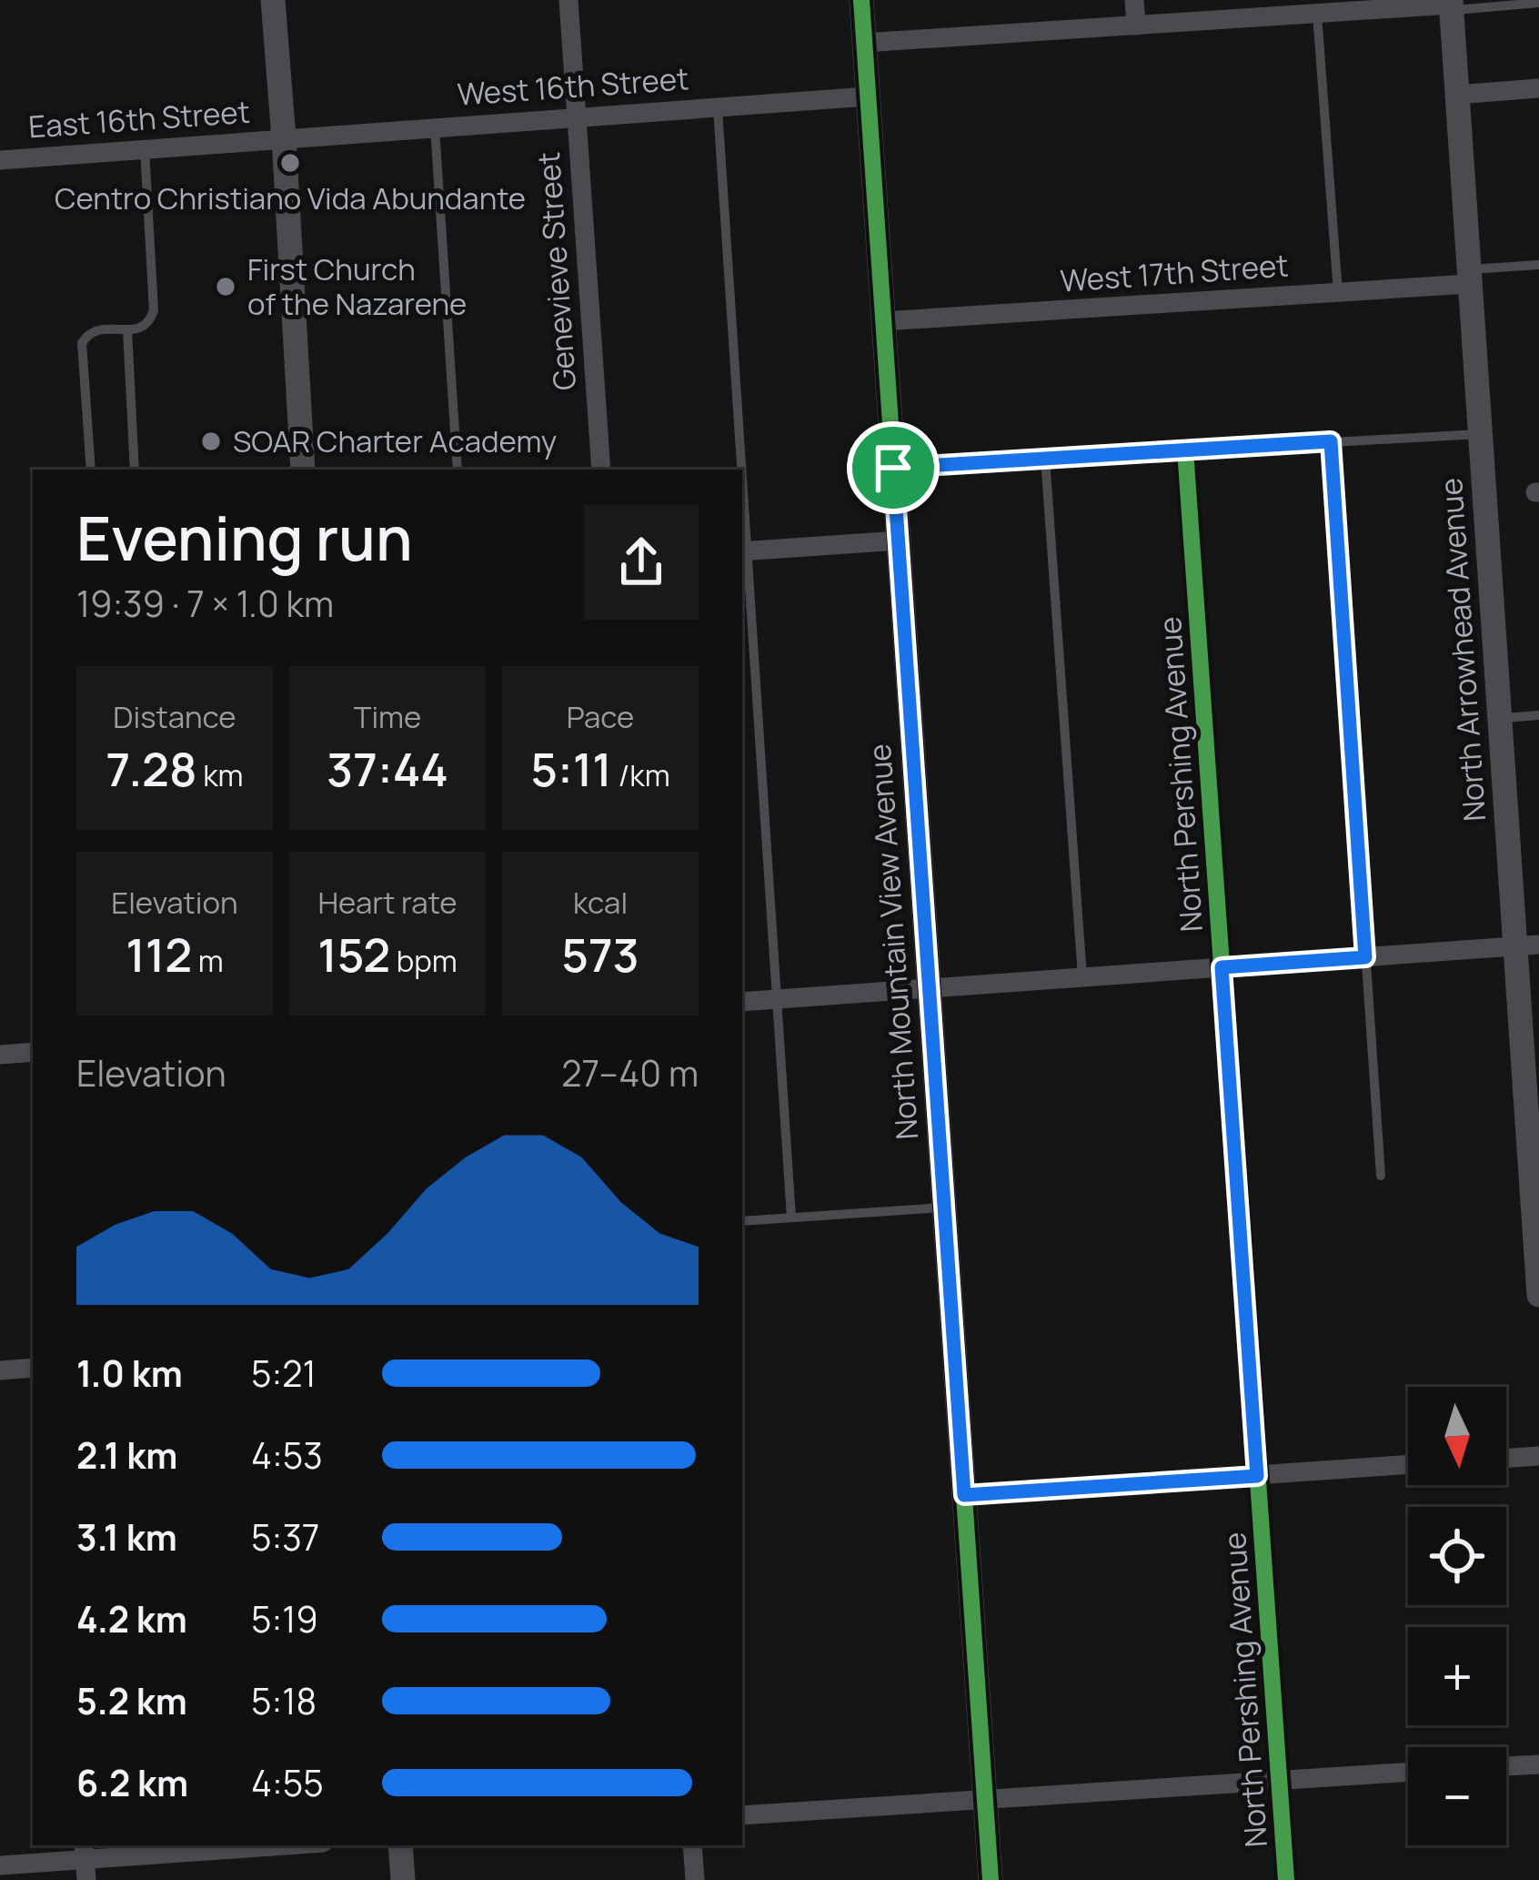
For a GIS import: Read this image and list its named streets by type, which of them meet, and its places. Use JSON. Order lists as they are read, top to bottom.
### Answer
{
  "streets": {
    "street": [
      "West 16th Street",
      "East 16th Street",
      "Genevieve Street",
      "West 17th Street",
      "North Arrowhead Avenue",
      "North Pershing Avenue",
      "North Mountain View Avenue"
    ]
  },
  "crossings": [
    ["West 16th Street", "East 16th Street"],
    ["West 16th Street", "Genevieve Street"],
    ["West 16th Street", "North Mountain View Avenue"],
    ["West 17th Street", "North Arrowhead Avenue"],
    ["West 17th Street", "North Mountain View Avenue"]
  ],
  "places": ["Centro Christiano Vida Abundante", "First Church of the Nazarene", "SOAR Charter Academy"],
  "north": "bottom",
  "page": {
    "heading": ["Evening run", "19:39 · 7 × 1.0 km"],
    "stats": [
      ["Distance", "7.28 km"],
      ["Time", "37:44"],
      ["Pace", "5:11 /km"],
      ["Elevation", "112 m"],
      ["Heart rate", "152 bpm"],
      ["kcal", "573"]
    ],
    "chart": ["Elevation", "27–40 m"],
    "list": [
      {
        "name": "1.0 km",
        "note": "5:21"
      },
      {
        "name": "2.1 km",
        "note": "4:53"
      },
      {
        "name": "3.1 km",
        "note": "5:37"
      },
      {
        "name": "4.2 km",
        "note": "5:19"
      },
      {
        "name": "5.2 km",
        "note": "5:18"
      },
      {
        "name": "6.2 km",
        "note": "4:55"
      }
    ],
    "map_buttons": ["+", "−"]
  }
}
